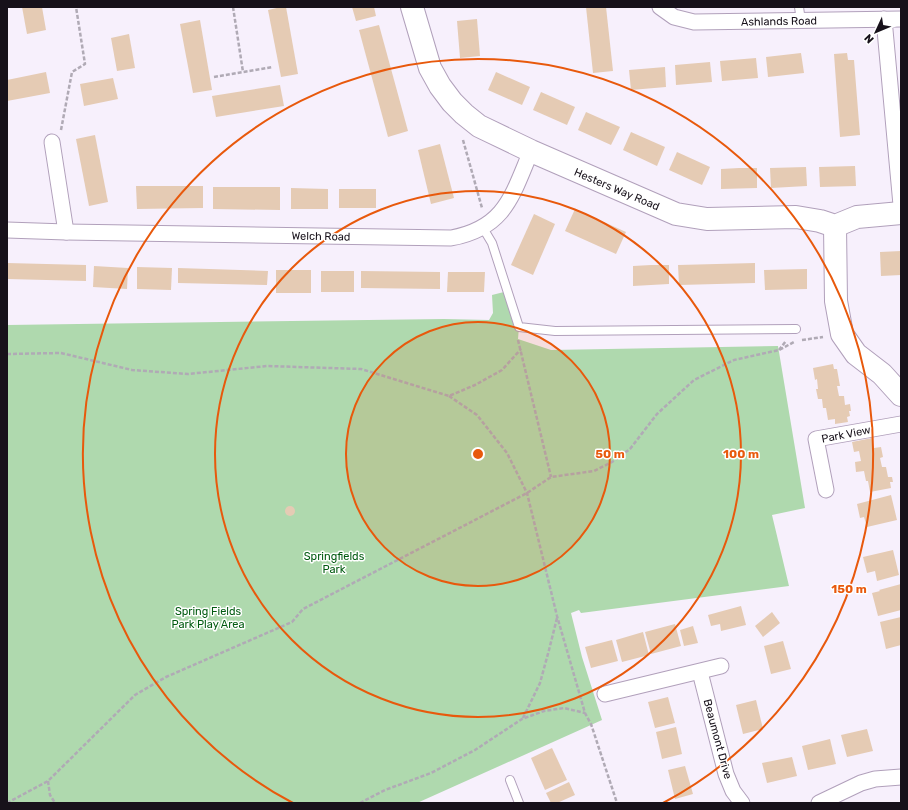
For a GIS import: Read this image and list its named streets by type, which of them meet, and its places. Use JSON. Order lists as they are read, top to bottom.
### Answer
{
  "streets": {
    "street": [
      "Ashlands Road",
      "Hesters Way Road",
      "Welch Road",
      "Park View",
      "Beaumont Drive"
    ]
  },
  "crossings": [
    ["Hesters Way Road", "Welch Road"]
  ],
  "parks": ["Springfields Park", "Spring Fields Park Play Area"],
  "north": "bottom left",
  "rings": ["50 m", "100 m", "150 m"]
}
